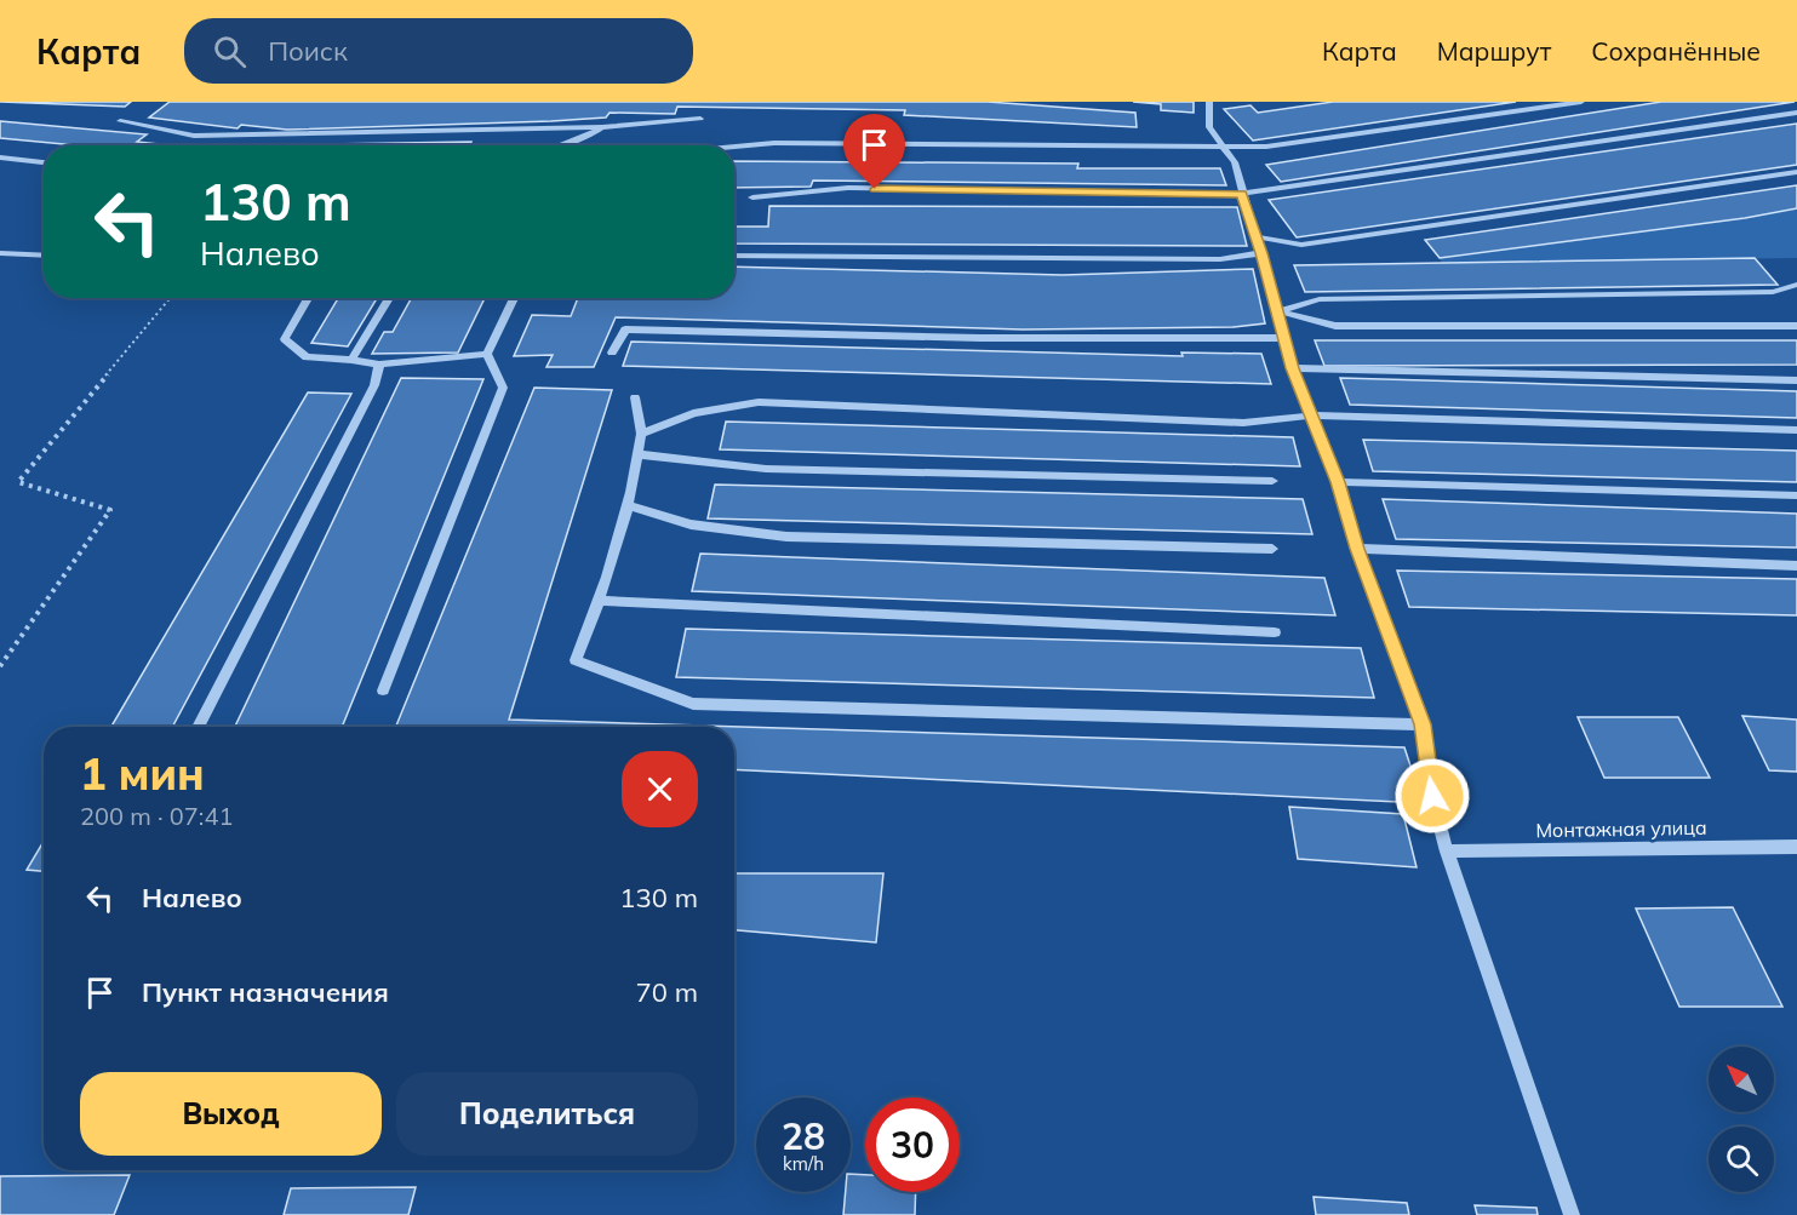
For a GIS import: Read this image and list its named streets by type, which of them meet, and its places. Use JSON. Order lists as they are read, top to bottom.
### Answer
{
  "streets": {
    "street": ["Монтажная улица"]
  },
  "north": "top left",
  "page": {
    "header": "Карта",
    "search": "Поиск",
    "nav": ["Карта", "Маршрут", "Сохранённые"],
    "turn": ["130 m", "Налево"],
    "heading": ["1 мин", "200 m · 07:41"],
    "list": [
      {
        "name": "Налево",
        "value": "130 m"
      },
      {
        "name": "Пункт назначения",
        "value": "70 m"
      }
    ],
    "buttons": ["Выход", "Поделиться"],
    "speed": "28 km/h",
    "limit": "30"
  }
}
